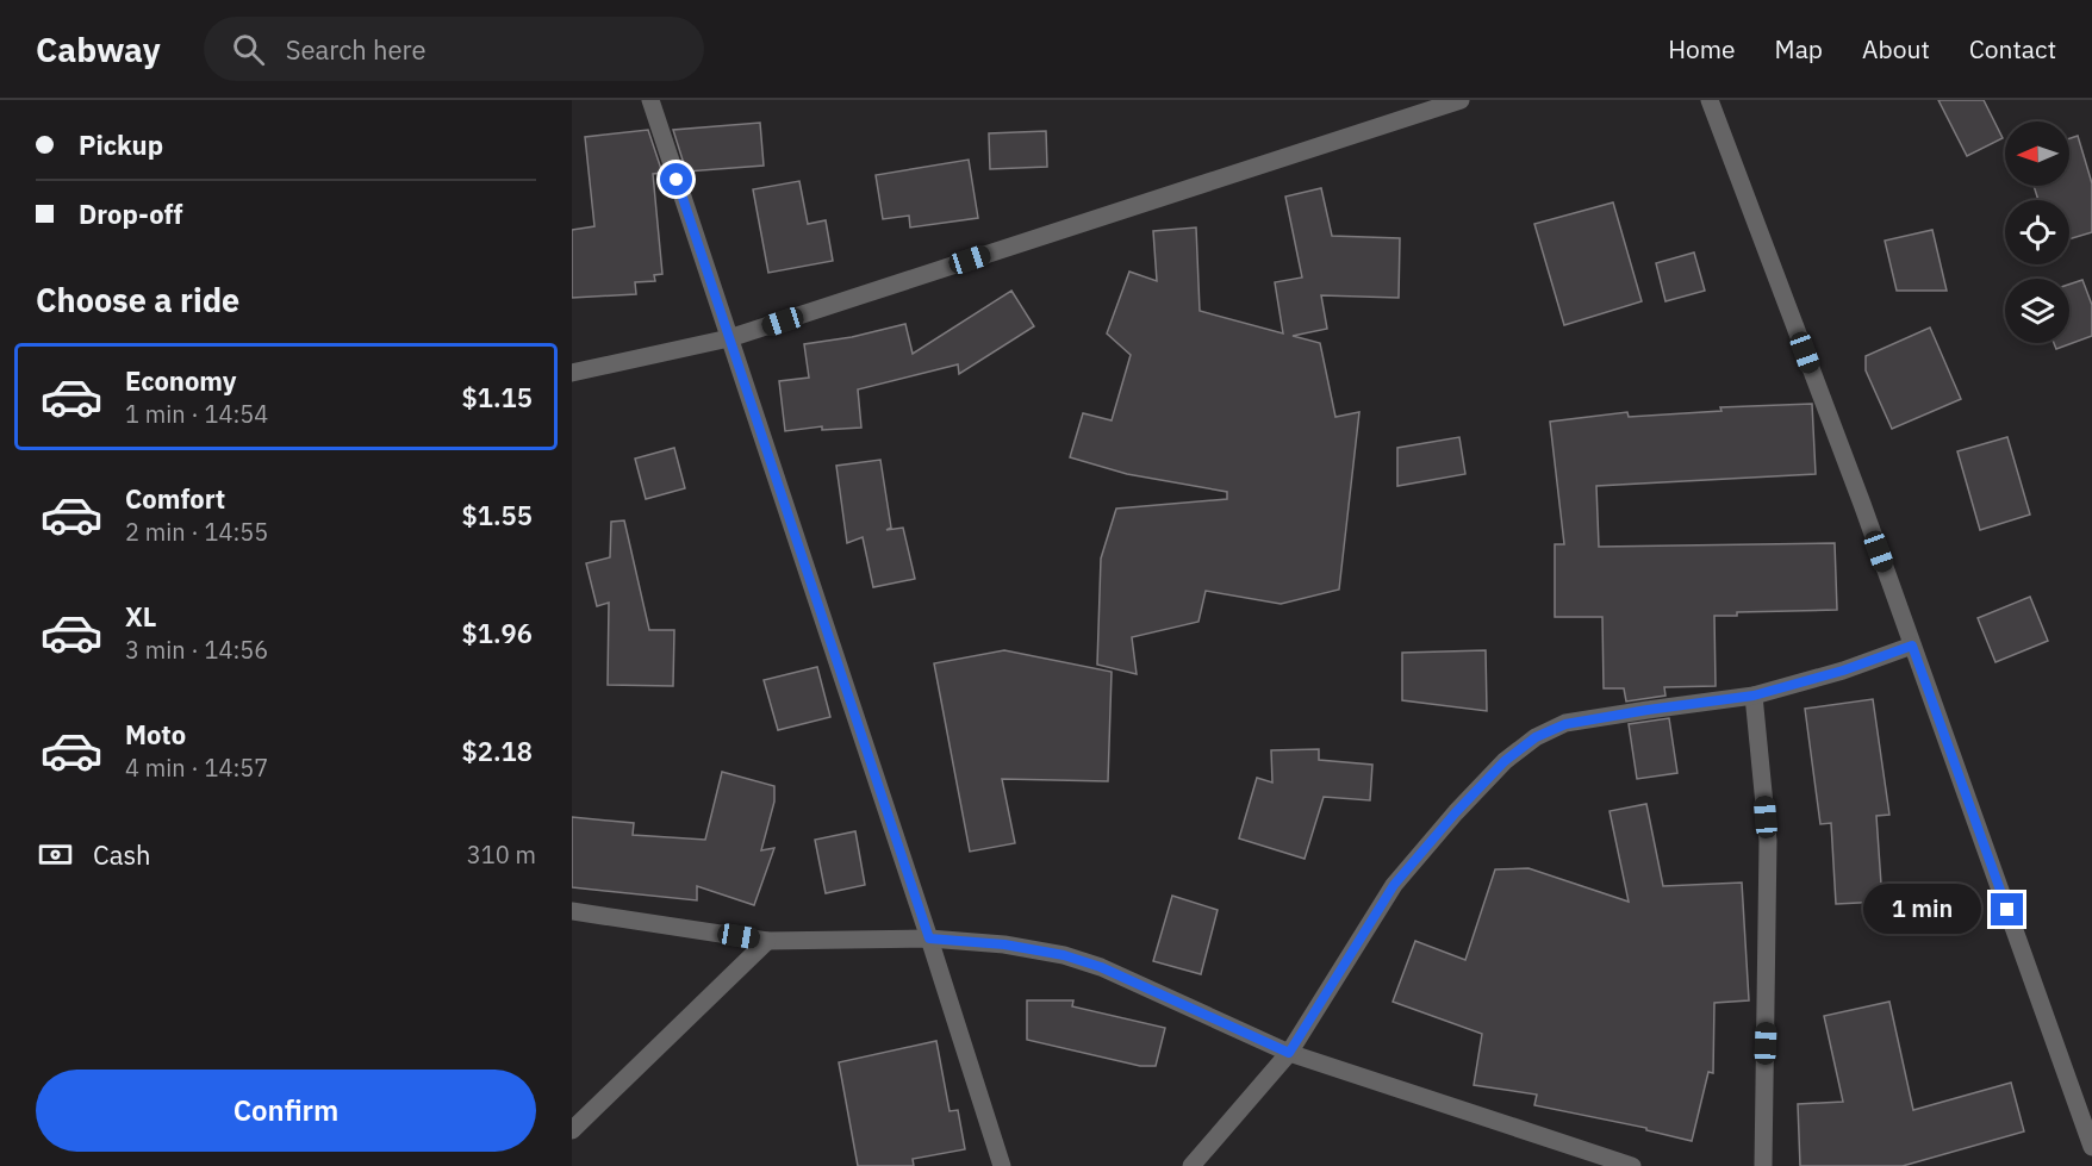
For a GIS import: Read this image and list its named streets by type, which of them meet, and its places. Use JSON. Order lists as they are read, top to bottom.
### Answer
{
  "north": "left",
  "page": {
    "header": "Cabway",
    "search": "Search here",
    "nav": [
      "Home",
      "Map",
      "About",
      "Contact"
    ],
    "banner": ["Pickup", "Drop-off"],
    "heading": "Choose a ride",
    "list": [
      {
        "name": "Economy",
        "note": "1 min · 14:54",
        "value": "$1.15"
      },
      {
        "name": "Comfort",
        "note": "2 min · 14:55",
        "value": "$1.55"
      },
      {
        "name": "XL",
        "note": "3 min · 14:56",
        "value": "$1.96"
      },
      {
        "name": "Moto",
        "note": "4 min · 14:57",
        "value": "$2.18"
      }
    ],
    "pay": ["Cash", "310 m"],
    "bubble": "1 min",
    "buttons": "Confirm"
  }
}
